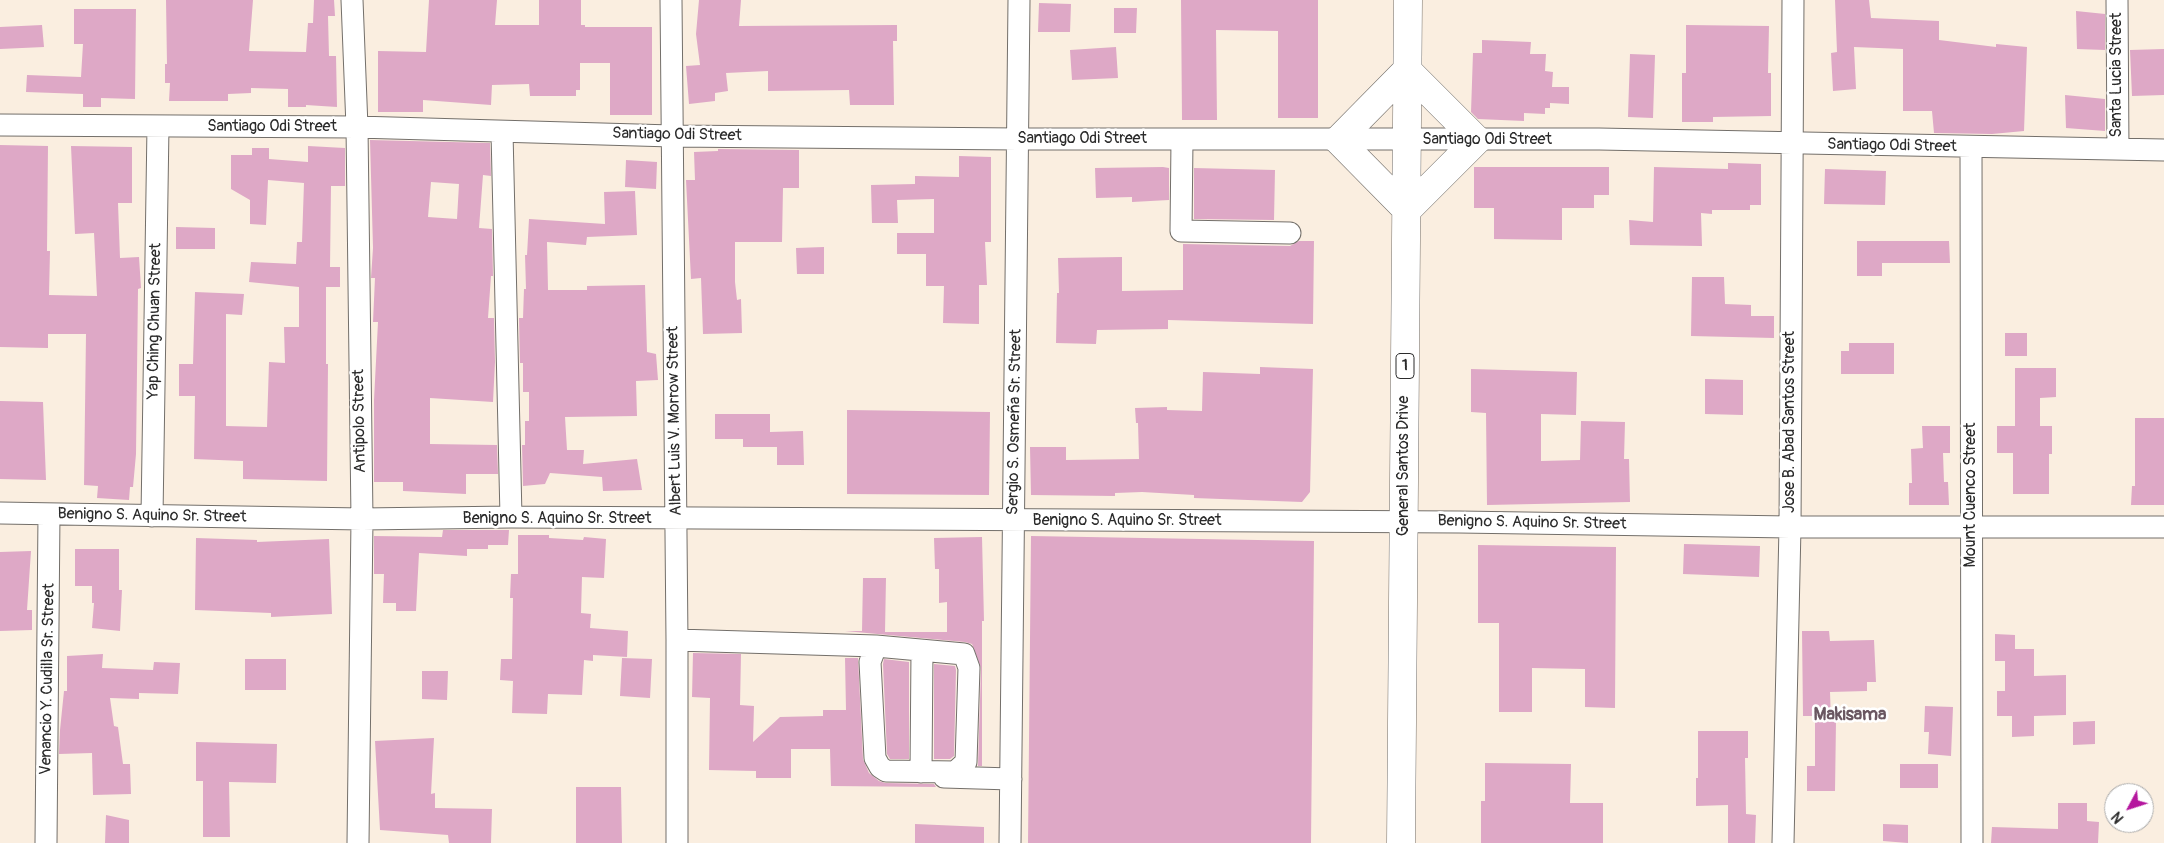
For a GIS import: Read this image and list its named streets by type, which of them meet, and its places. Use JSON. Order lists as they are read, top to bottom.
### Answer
{
  "streets": {
    "highway": ["1", "General Santos Drive"],
    "street": [
      "Santa Lucia Street",
      "Santiago Odi Street",
      "Yap Ching Chuan Street",
      "Antipolo Street",
      "Albert Luis V. Morrow Street",
      "Sergio S. Osmeña Sr. Street",
      "Jose B. Abad Santos Street",
      "Mount Cuenco Street",
      "Benigno S. Aquino Sr. Street",
      "Venancio Y. Cudilla Sr. Street"
    ]
  },
  "crossings": [
    ["Santa Lucia Street", "Santiago Odi Street"],
    ["Santiago Odi Street", "Yap Ching Chuan Street"],
    ["Santiago Odi Street", "Antipolo Street"],
    ["Santiago Odi Street", "Albert Luis V. Morrow Street"],
    ["Santiago Odi Street", "Sergio S. Osmeña Sr. Street"],
    ["Santiago Odi Street", "Jose B. Abad Santos Street"],
    ["Santiago Odi Street", "General Santos Drive"],
    ["Santiago Odi Street", "Mount Cuenco Street"],
    ["Yap Ching Chuan Street", "Benigno S. Aquino Sr. Street"],
    ["Antipolo Street", "Benigno S. Aquino Sr. Street"],
    ["Albert Luis V. Morrow Street", "Benigno S. Aquino Sr. Street"],
    ["Sergio S. Osmeña Sr. Street", "Benigno S. Aquino Sr. Street"],
    ["Jose B. Abad Santos Street", "Benigno S. Aquino Sr. Street"],
    ["General Santos Drive", "Benigno S. Aquino Sr. Street"],
    ["Mount Cuenco Street", "Benigno S. Aquino Sr. Street"],
    ["Benigno S. Aquino Sr. Street", "Venancio Y. Cudilla Sr. Street"]
  ],
  "districts": ["Makisama"],
  "north": "bottom left"
}
